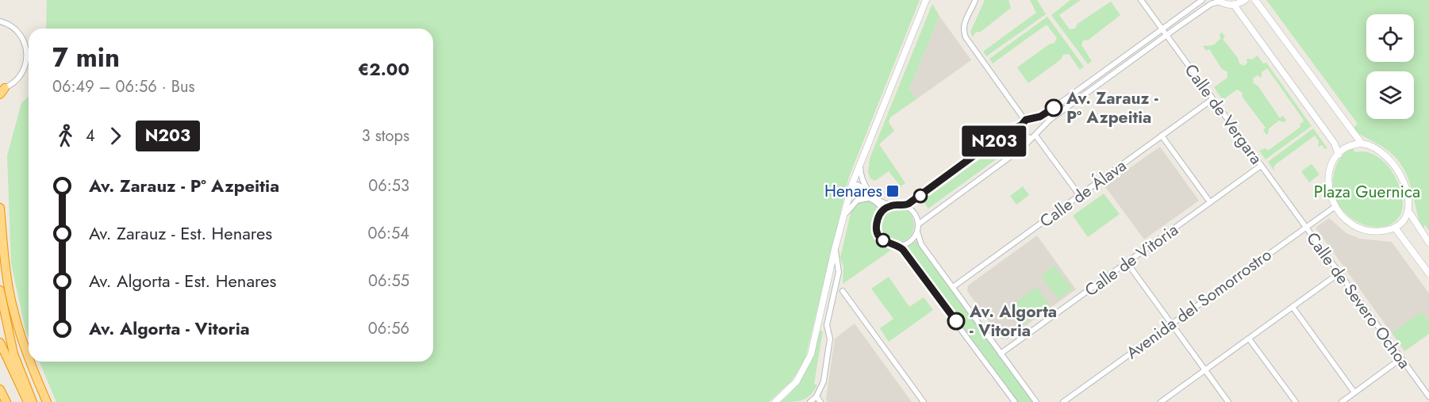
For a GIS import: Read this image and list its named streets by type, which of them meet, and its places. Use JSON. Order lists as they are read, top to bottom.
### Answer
{
  "streets": {
    "street": [
      "Calle de Vergara",
      "Calle de Álava",
      "Calle de Vitoria",
      "Calle de Severo Ochoa",
      "Avenida del Somorrostro"
    ]
  },
  "crossings": [
    ["Calle de Vergara", "Calle de Álava"],
    ["Calle de Vergara", "Calle de Vitoria"],
    ["Calle de Vergara", "Calle de Severo Ochoa"],
    ["Calle de Vergara", "Avenida del Somorrostro"],
    ["Calle de Severo Ochoa", "Avenida del Somorrostro"]
  ],
  "parks": ["Plaza Guernica"],
  "places": {
    "other": ["Av. Zarauz - Pº Azpeitia", "Av. Algorta - Vitoria"],
    "transit": ["Henares"]
  },
  "lines": ["bus line N203"],
  "page": {
    "on_map": "N203",
    "heading": ["7 min", "06:49 – 06:56 · Bus", "€2.00"],
    "legs": ["4", "N203", "3 stops"],
    "list": [
      {
        "name": "Av. Zarauz - Pº Azpeitia",
        "value": "06:53"
      },
      {
        "name": "Av. Zarauz - Est. Henares",
        "value": "06:54"
      },
      {
        "name": "Av. Algorta - Est. Henares",
        "value": "06:55"
      },
      {
        "name": "Av. Algorta - Vitoria",
        "value": "06:56"
      }
    ]
  }
}
